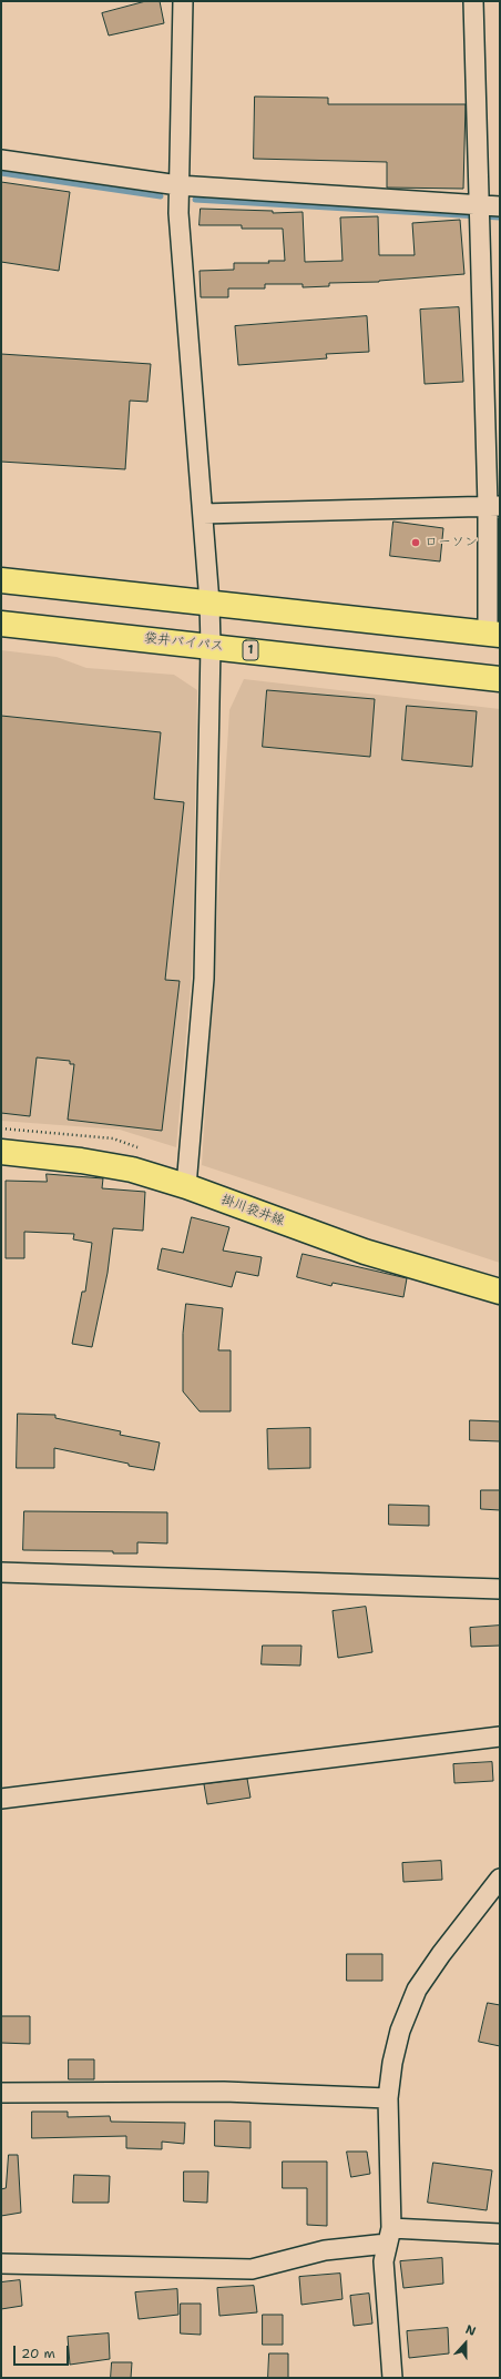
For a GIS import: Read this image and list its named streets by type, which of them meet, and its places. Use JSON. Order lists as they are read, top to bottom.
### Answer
{
  "streets": {
    "main road": ["袋井バイパス", "1", "掛川袋井線"]
  },
  "places": ["ローソン"],
  "scale_bar": "20 m",
  "north": "top"
}
